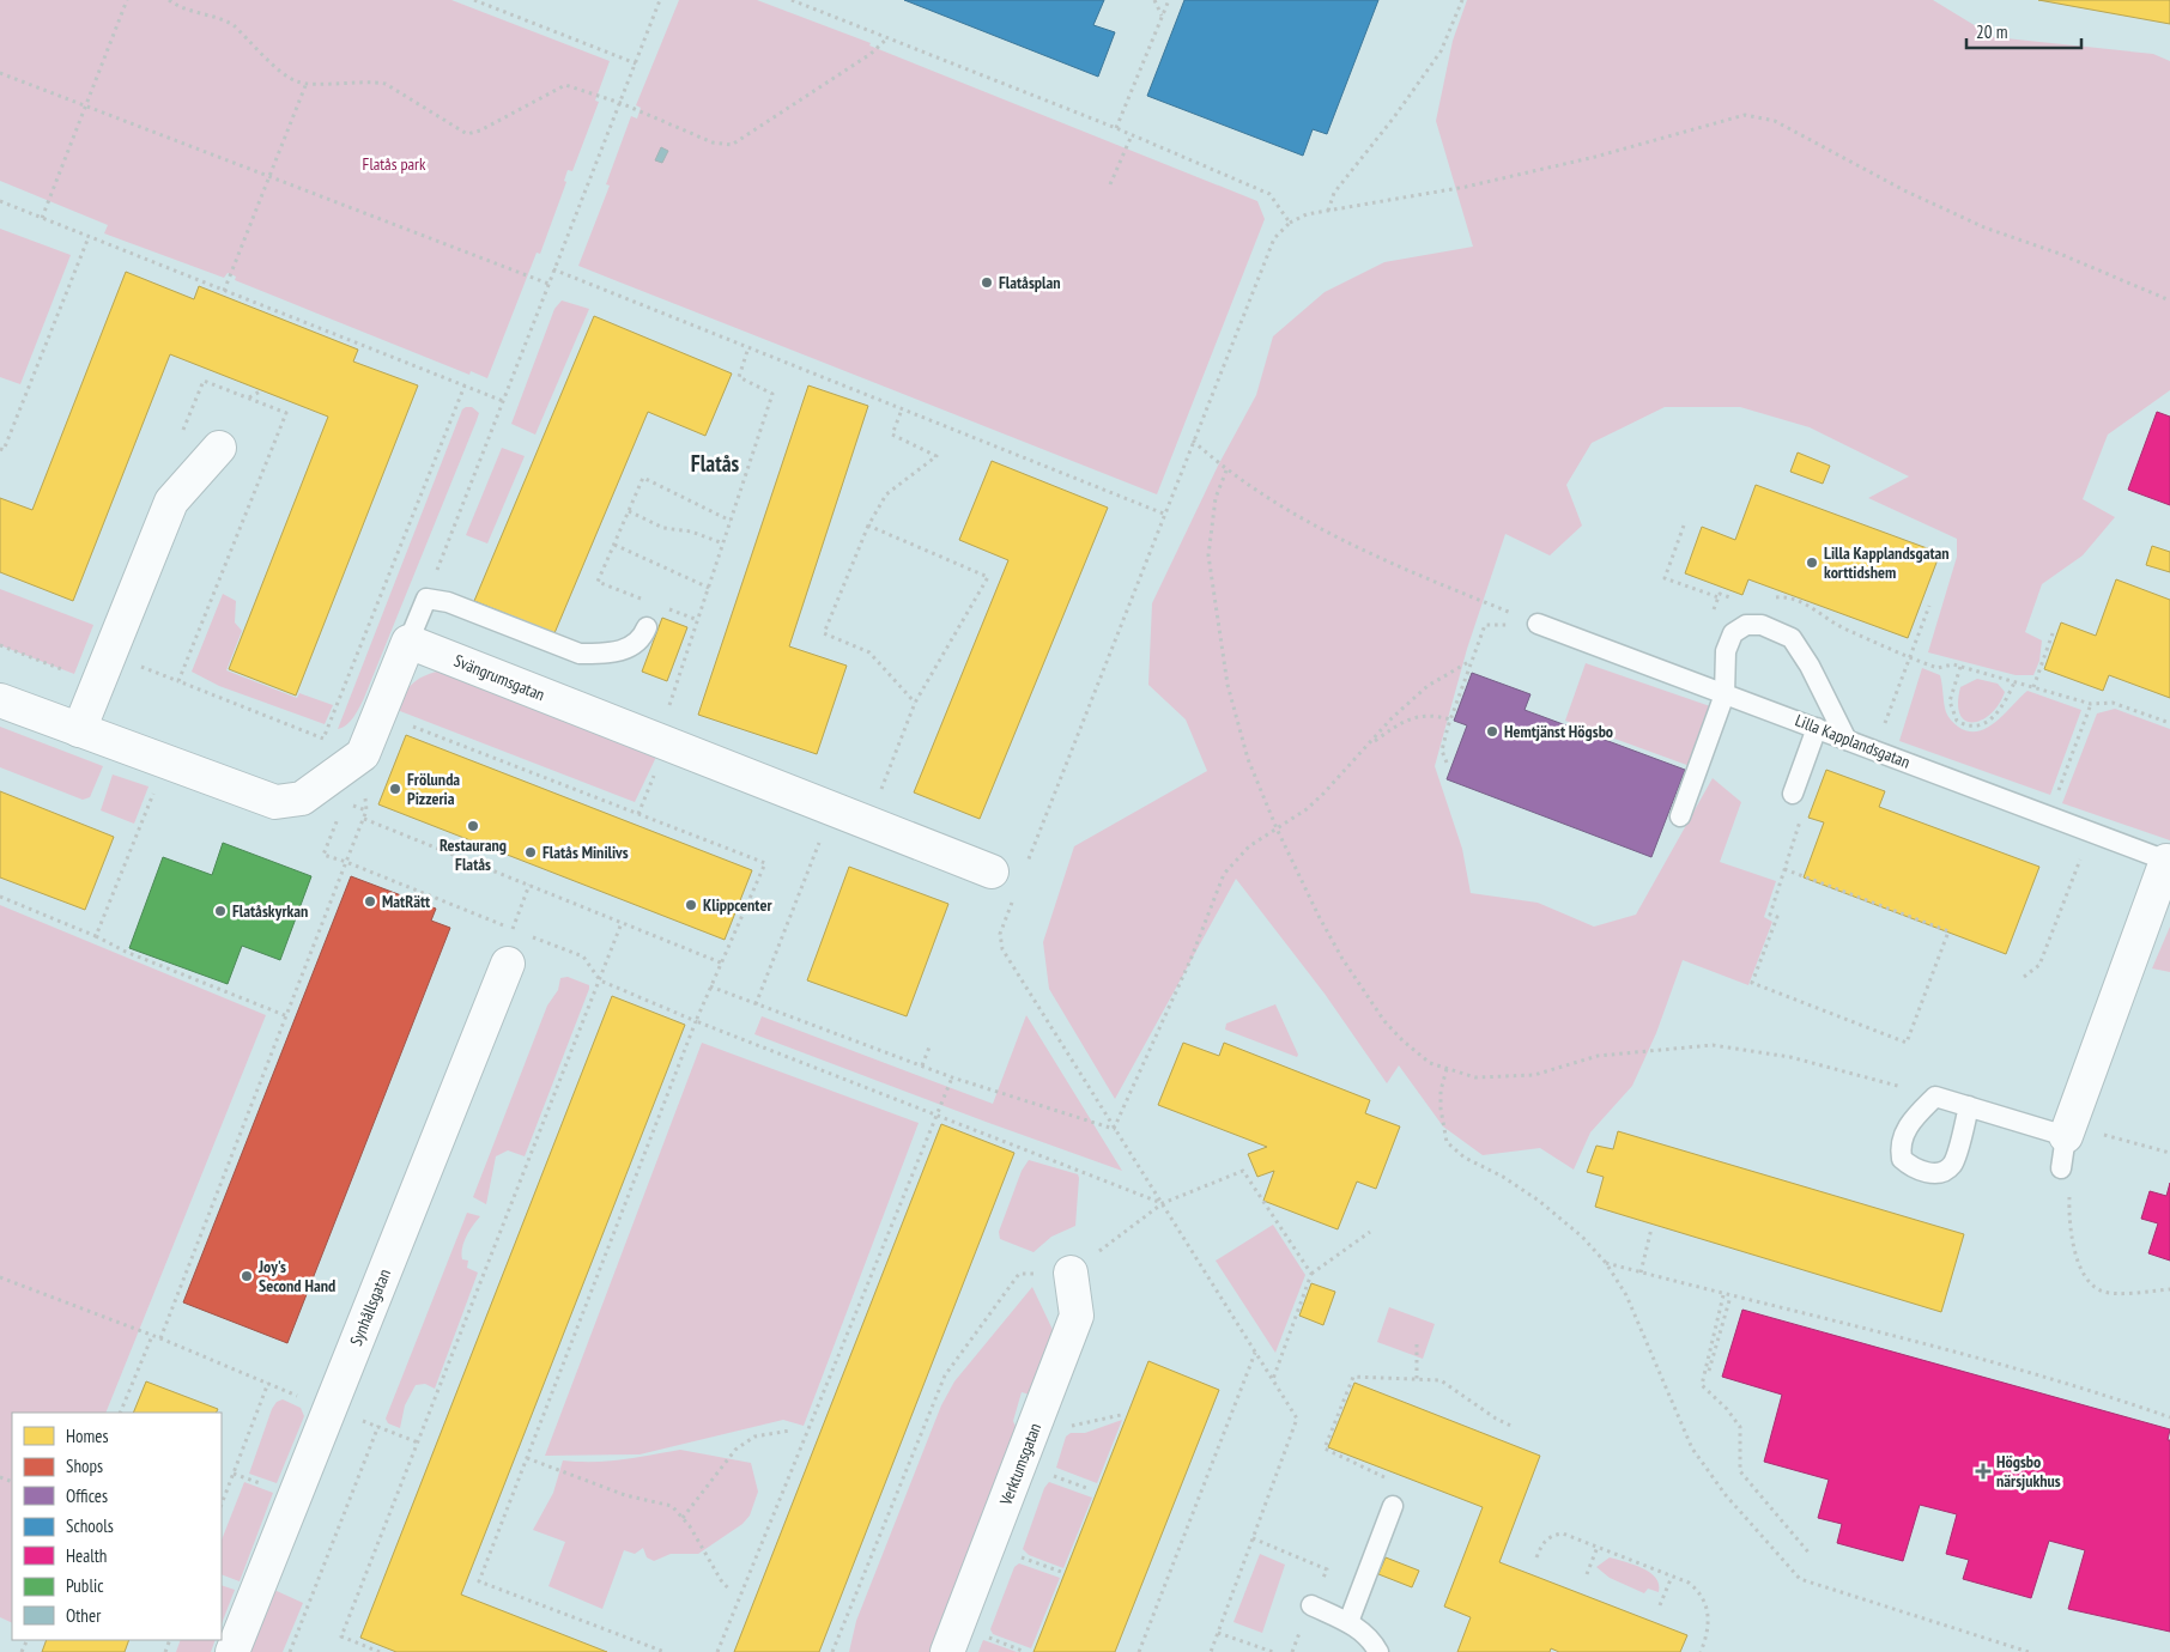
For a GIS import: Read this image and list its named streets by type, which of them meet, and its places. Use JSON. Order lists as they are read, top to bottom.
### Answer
{
  "streets": {
    "street": [
      "Svängrumsgatan",
      "Lilla Kapplandsgatan",
      "Synhållsgatan",
      "Verktumsgatan"
    ]
  },
  "districts": ["Flatås"],
  "parks": ["Flatås park"],
  "places": {
    "other": [
      "Flatåsplan",
      "Lilla Kapplandsgatan korttidshem",
      "Hemtjänst Högsbo",
      "Frölunda Pizzeria",
      "Restaurang Flatås",
      "Flatås Minilivs",
      "MatRätt",
      "Klippcenter",
      "Flatåskyrkan",
      "Joy's Second Hand"
    ],
    "health": ["Högsbo närsjukhus"]
  },
  "legend": [
    "Homes",
    "Shops",
    "Offices",
    "Schools",
    "Health",
    "Public",
    "Other"
  ],
  "scale_bar": "20 m"
}
